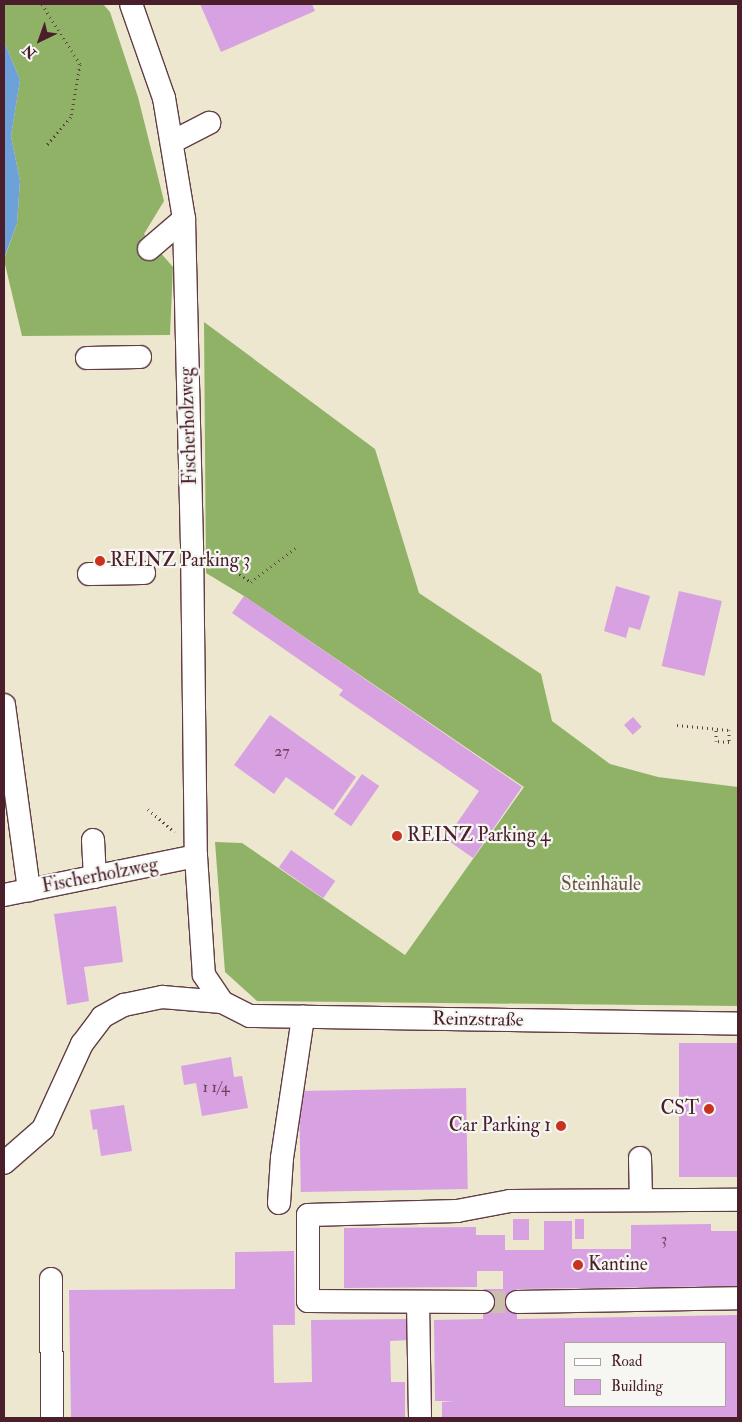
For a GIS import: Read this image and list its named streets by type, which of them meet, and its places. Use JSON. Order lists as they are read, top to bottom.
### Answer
{
  "streets": {
    "street": ["Fischerholzweg", "Reinzstraße"]
  },
  "crossings": [
    ["Fischerholzweg", "Reinzstraße"]
  ],
  "parks": ["Steinhäule"],
  "places": [
    "REINZ Parking 3",
    "REINZ Parking 4",
    "CST",
    "Car Parking 1",
    "Kantine"
  ],
  "house_numbers": ["27", "1 1/4", "3"],
  "legend": ["Road", "Building"],
  "north": "bottom left"
}
